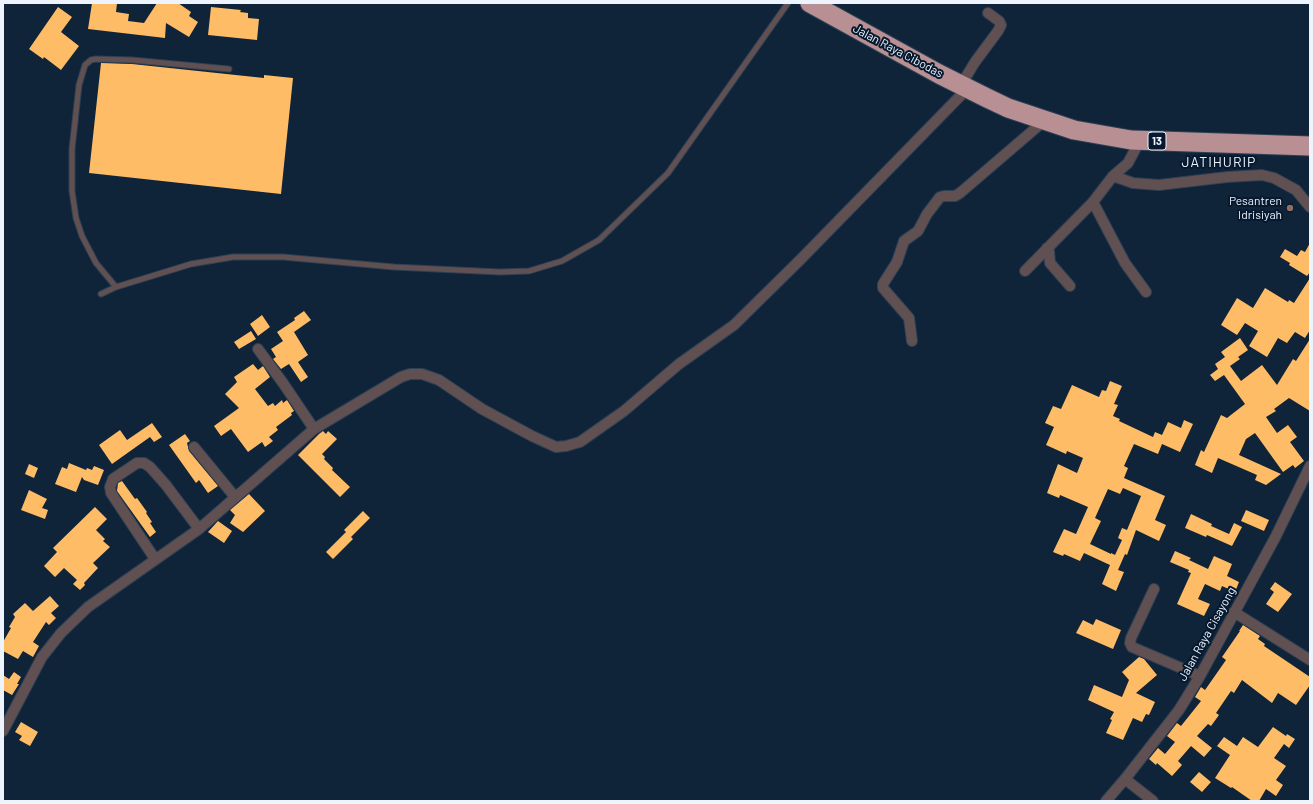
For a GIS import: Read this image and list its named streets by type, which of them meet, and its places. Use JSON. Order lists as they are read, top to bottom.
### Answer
{
  "streets": {
    "highway": ["Jalan Raya Cibodas", "13"],
    "street": ["Jalan Raya Cisayong"]
  },
  "crossings": [
    ["Jalan Raya Cibodas", "13"]
  ],
  "districts": ["JATIHURIP"],
  "places": ["Pesantren Idrisiyah"]
}
